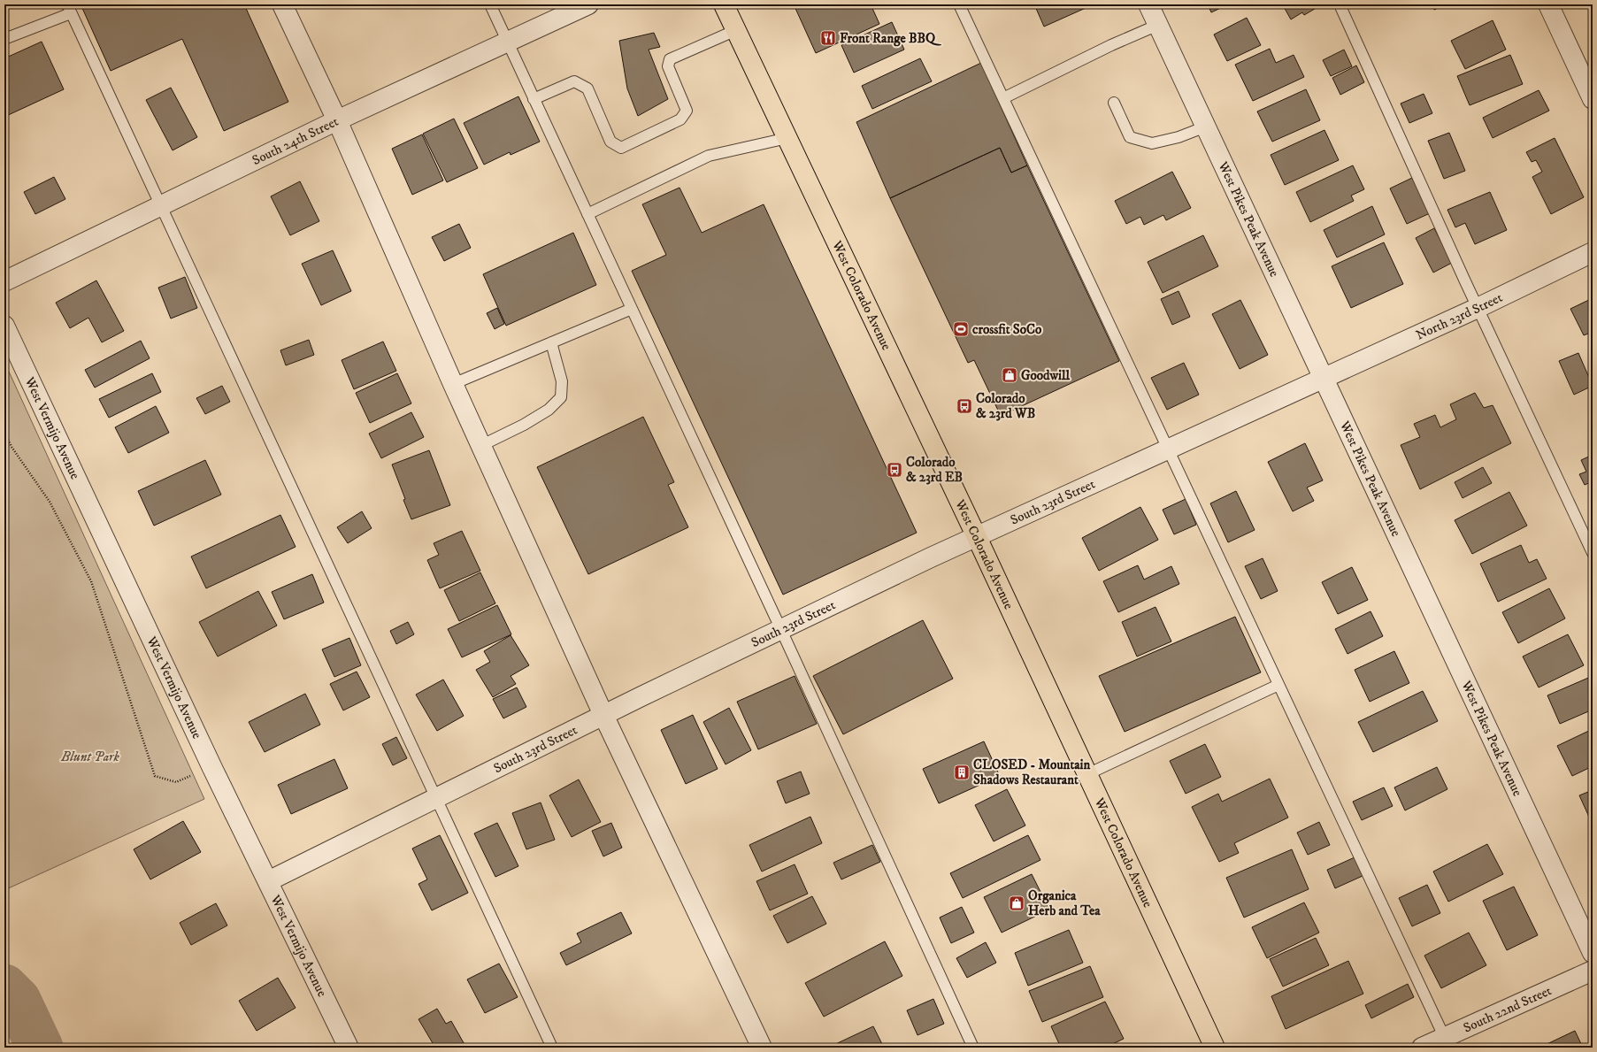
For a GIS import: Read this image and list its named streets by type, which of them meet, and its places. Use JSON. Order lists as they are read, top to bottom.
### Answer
{
  "streets": {
    "main road": ["West Colorado Avenue"],
    "street": [
      "South 24th Street",
      "West Pikes Peak Avenue",
      "North 23rd Street",
      "West Vermijo Avenue",
      "South 23rd Street",
      "South 22nd Street"
    ]
  },
  "crossings": [
    ["West Pikes Peak Avenue", "North 23rd Street"],
    ["West Pikes Peak Avenue", "South 23rd Street"],
    ["West Colorado Avenue", "South 23rd Street"],
    ["North 23rd Street", "South 23rd Street"],
    ["West Vermijo Avenue", "South 23rd Street"]
  ],
  "parks": ["Blunt Park"],
  "places": {
    "restaurant": ["Front Range BBQ"],
    "sports": ["crossfit SoCo"],
    "shop": ["Goodwill", "Organica Herb and Tea"],
    "bus stop": ["Colorado & 23rd WB", "Colorado & 23rd EB"],
    "building": ["CLOSED - Mountain Shadows Restaurant"]
  }
}
